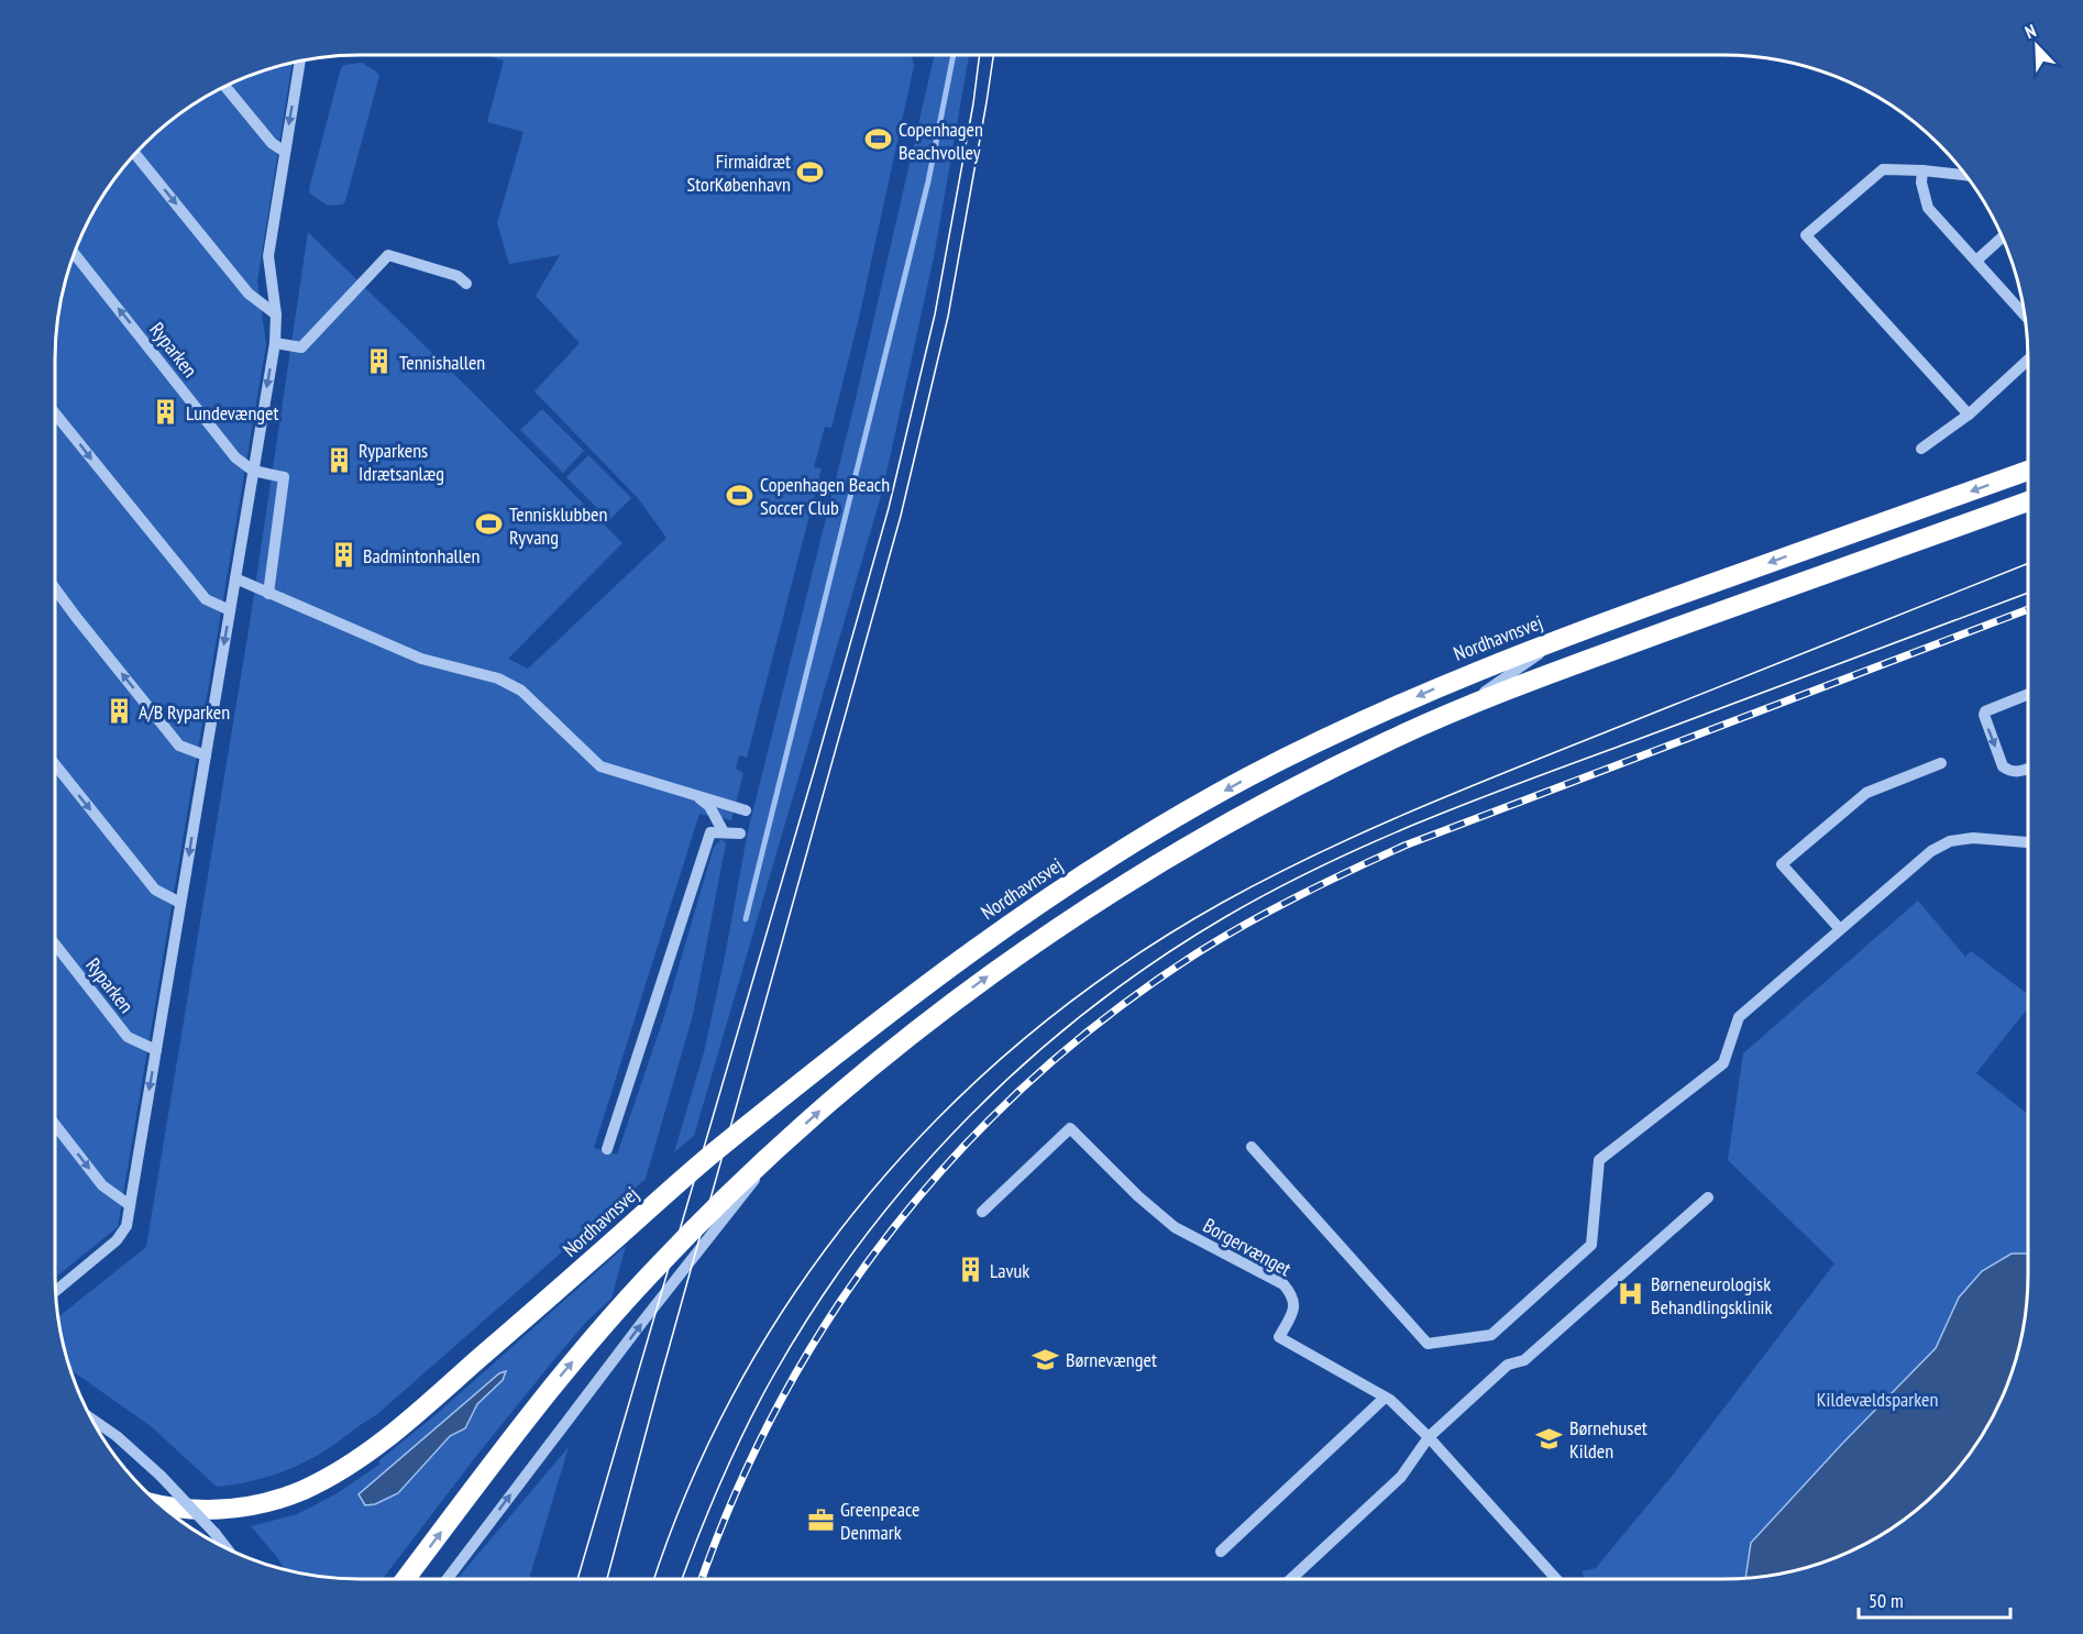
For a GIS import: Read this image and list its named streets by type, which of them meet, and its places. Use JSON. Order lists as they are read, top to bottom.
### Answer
{
  "streets": {
    "highway": ["Nordhavnsvej"],
    "street": ["Ryparken", "Borgervænget"]
  },
  "parks": ["Kildevældsparken"],
  "places": {
    "sports": [
      "Copenhagen Beachvolley",
      "Firmaidræt StorKøbenhavn",
      "Copenhagen Beach Soccer Club",
      "Tennisklubben Ryvang"
    ],
    "building": [
      "Tennishallen",
      "Lundevænget",
      "Ryparkens Idrætsanlæg",
      "Badmintonhallen",
      "A/B Ryparken",
      "Lavuk"
    ],
    "hospital": ["Børneneurologisk Behandlingsklinik"],
    "school or university": ["Børnevænget", "Børnehuset Kilden"],
    "office": ["Greenpeace Denmark"]
  },
  "scale_bar": "50 m",
  "north": "top left"
}
